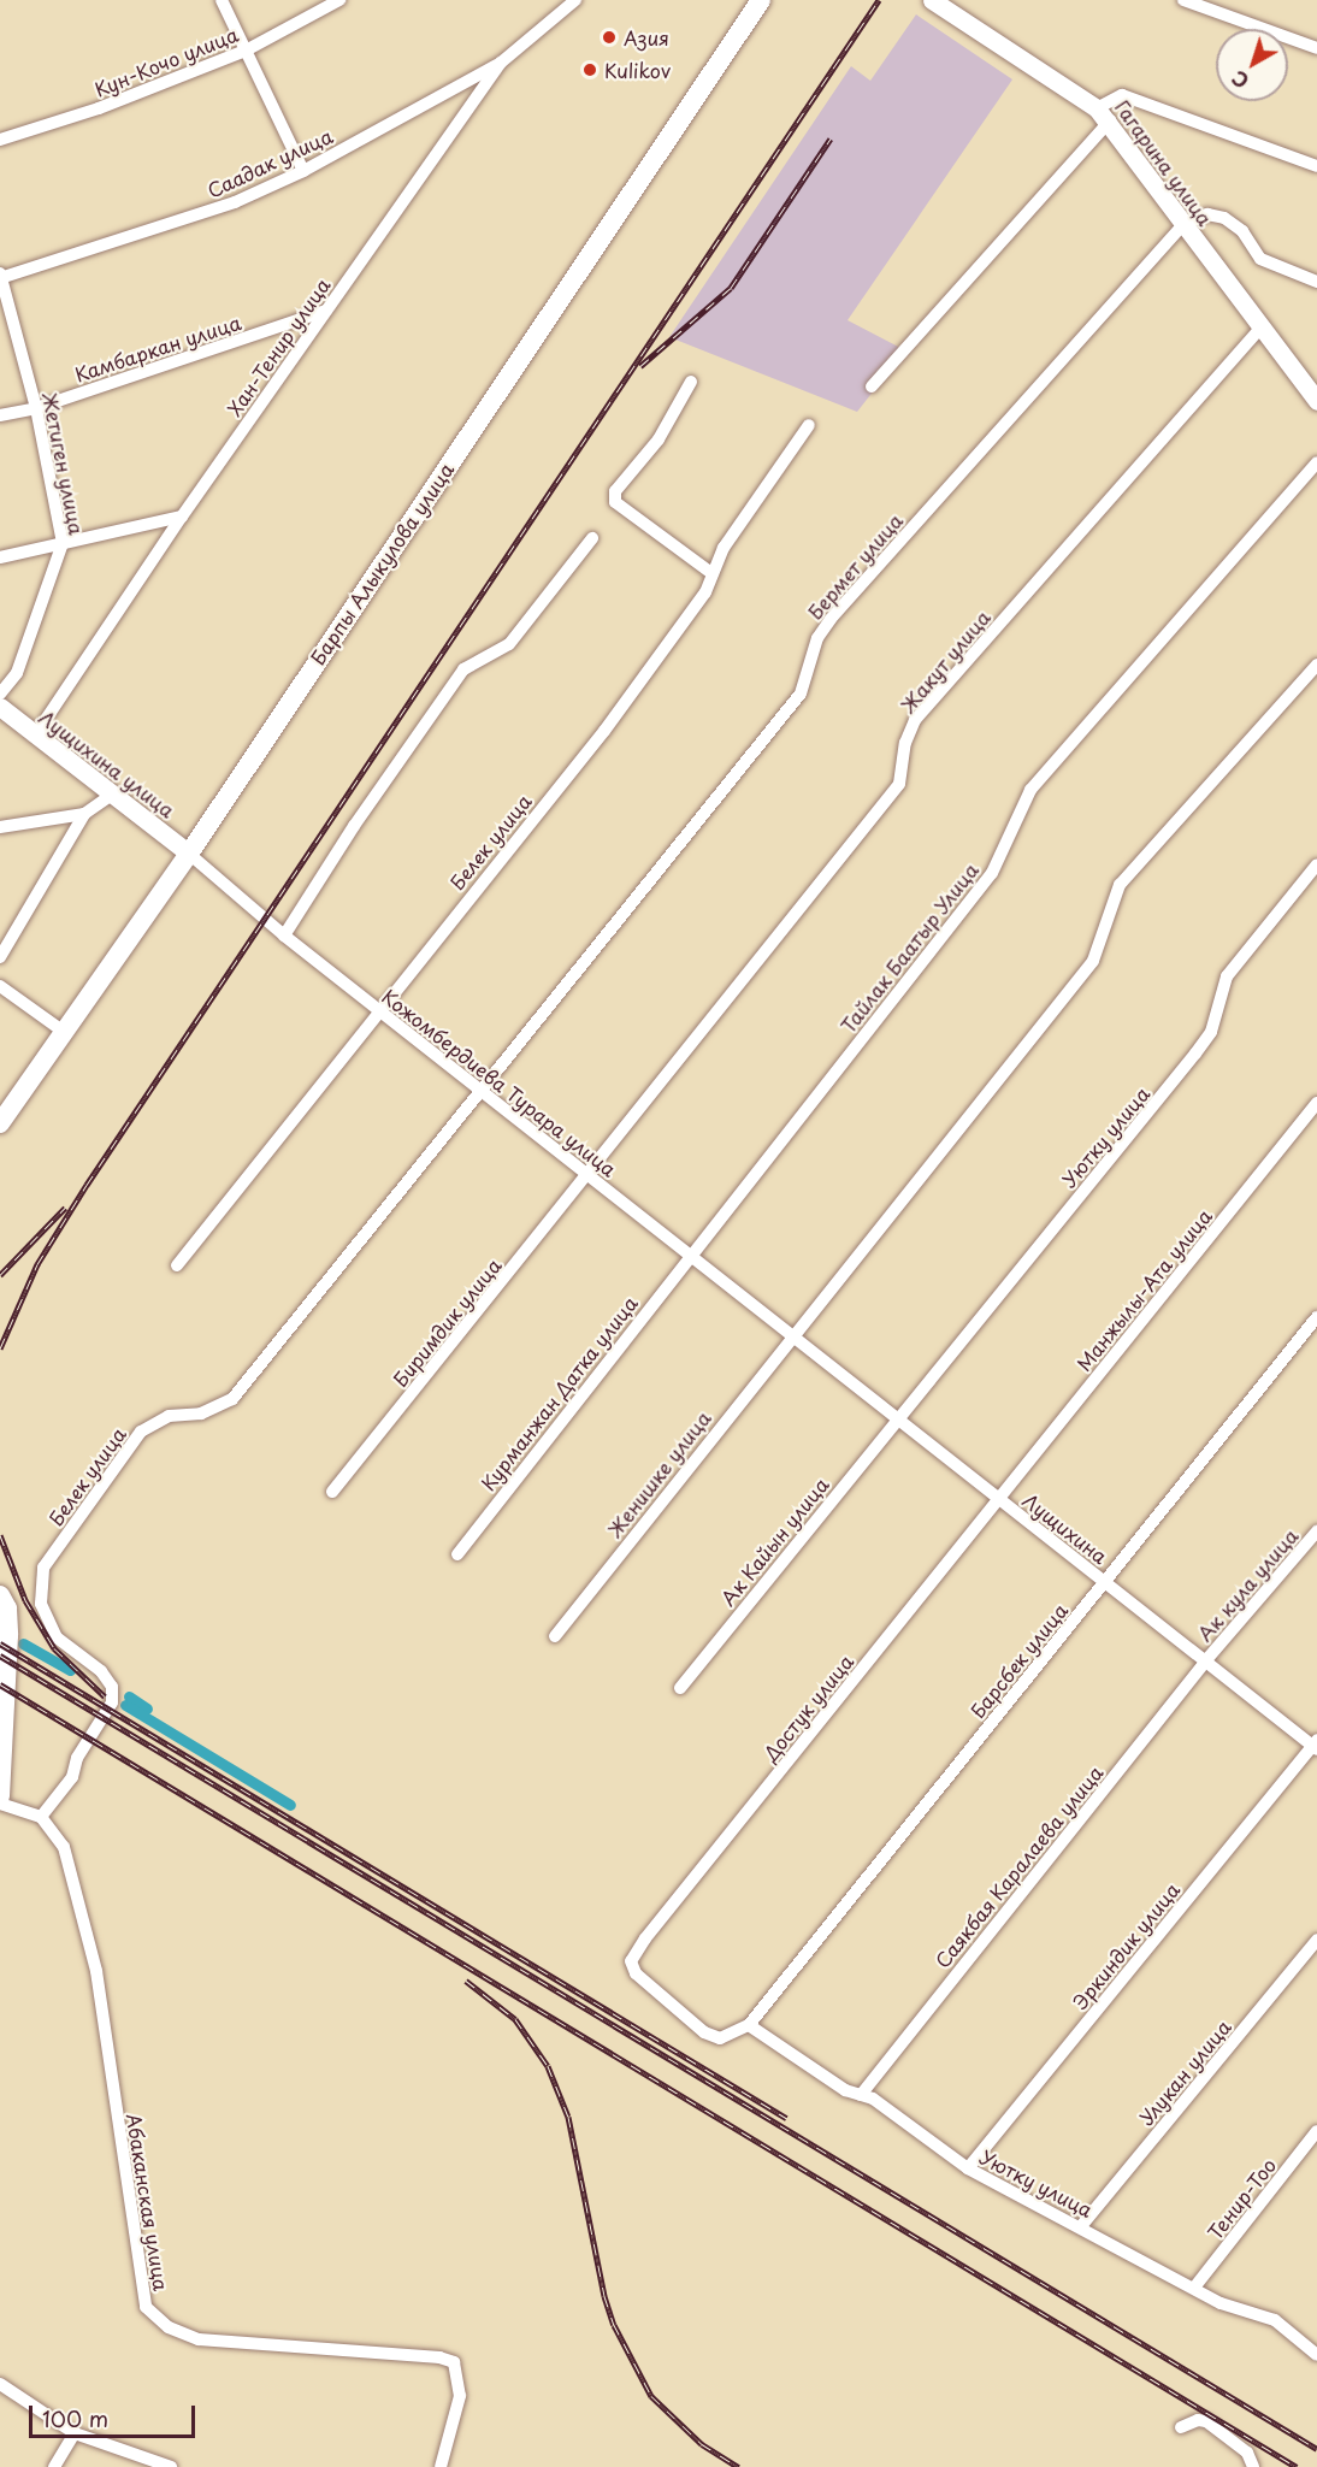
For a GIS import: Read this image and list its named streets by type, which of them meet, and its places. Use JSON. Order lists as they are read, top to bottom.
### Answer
{
  "streets": {
    "main road": ["Гагарина улица", "Барпы Алыкулова улица", "Лущихина улица"],
    "street": [
      "Кун-Кочо улица",
      "Саадак улица",
      "Хан-Тенир улица",
      "Камбаркан улица",
      "Жетиген улица",
      "Бермет улица",
      "Жакут улица",
      "Белек улица",
      "Тайлак Баатыр Улица",
      "Кожомбердиева Турара улица",
      "Уютку улица",
      "Манжылы-Ата улица",
      "Биримдик улица",
      "Курманжан Датка улица",
      "Женишке улица",
      "Лущихина",
      "Ак Кайын улица",
      "Ак кула улица",
      "Барсбек улица",
      "Достук улица",
      "Саякбая Каралаева улица",
      "Эркиндик улица",
      "Улукан улица",
      "Тенир-Тоо",
      "Абаканская улица"
    ]
  },
  "crossings": [
    ["Саадак улица", "Хан-Тенир улица"],
    ["Саадак улица", "Жетиген улица"],
    ["Гагарина улица", "Бермет улица"],
    ["Гагарина улица", "Жакут улица"],
    ["Хан-Тенир улица", "Камбаркан улица"],
    ["Хан-Тенир улица", "Лущихина улица"],
    ["Камбаркан улица", "Жетиген улица"],
    ["Барпы Алыкулова улица", "Лущихина улица"],
    ["Барпы Алыкулова улица", "Кожомбердиева Турара улица"],
    ["Бермет улица", "Белек улица"],
    ["Бермет улица", "Кожомбердиева Турара улица"],
    ["Жакут улица", "Кожомбердиева Турара улица"],
    ["Жакут улица", "Биримдик улица"],
    ["Лущихина улица", "Кожомбердиева Турара улица"],
    ["Белек улица", "Кожомбердиева Турара улица"],
    ["Белек улица", "Абаканская улица"],
    ["Тайлак Баатыр Улица", "Кожомбердиева Турара улица"],
    ["Тайлак Баатыр Улица", "Курманжан Датка улица"],
    ["Кожомбердиева Турара улица", "Биримдик улица"],
    ["Кожомбердиева Турара улица", "Курманжан Датка улица"],
    ["Кожомбердиева Турара улица", "Женишке улица"],
    ["Кожомбердиева Турара улица", "Лущихина"],
    ["Уютку улица", "Лущихина"],
    ["Уютку улица", "Ак Кайын улица"],
    ["Уютку улица", "Барсбек улица"],
    ["Уютку улица", "Достук улица"],
    ["Уютку улица", "Саякбая Каралаева улица"],
    ["Уютку улица", "Эркиндик улица"],
    ["Уютку улица", "Улукан улица"],
    ["Уютку улица", "Тенир-Тоо"],
    ["Манжылы-Ата улица", "Лущихина"],
    ["Манжылы-Ата улица", "Достук улица"],
    ["Женишке улица", "Лущихина"],
    ["Лущихина", "Ак Кайын улица"],
    ["Лущихина", "Ак кула улица"],
    ["Лущихина", "Барсбек улица"],
    ["Лущихина", "Достук улица"],
    ["Лущихина", "Саякбая Каралаева улица"],
    ["Лущихина", "Эркиндик улица"],
    ["Ак кула улица", "Саякбая Каралаева улица"],
    ["Барсбек улица", "Достук улица"]
  ],
  "places": ["Азия", "Kulikov"],
  "scale_bar": "100 m",
  "north": "bottom left"
}
